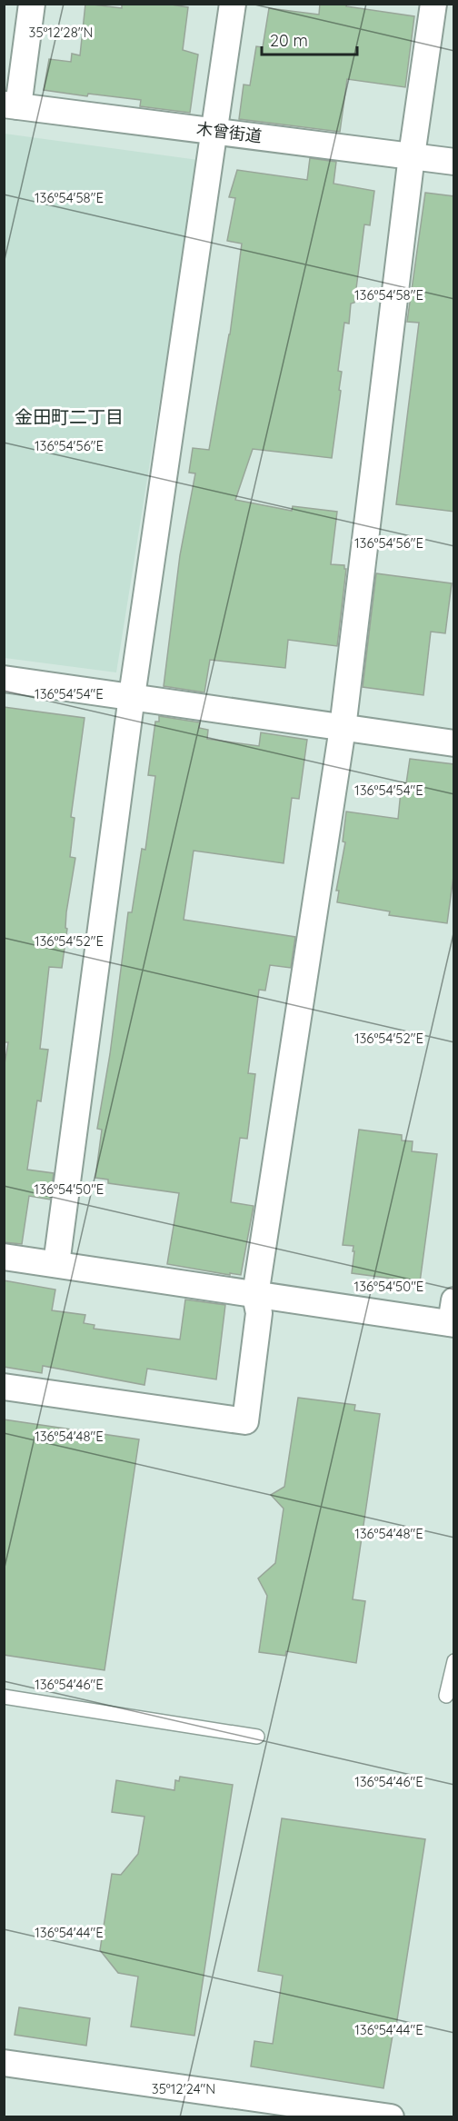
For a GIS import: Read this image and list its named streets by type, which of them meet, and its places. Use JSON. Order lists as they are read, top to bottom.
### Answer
{
  "streets": {
    "street": ["木曾街道"]
  },
  "districts": ["金田町二丁目"],
  "scale_bar": "20 m",
  "coordinates": [
    "35°12'28\"N",
    "136°54'58\"E",
    "136°54'56\"E",
    "136°54'54\"E",
    "136°54'52\"E",
    "136°54'50\"E",
    "136°54'48\"E",
    "136°54'46\"E",
    "136°54'44\"E",
    "35°12'24\"N"
  ]
}
